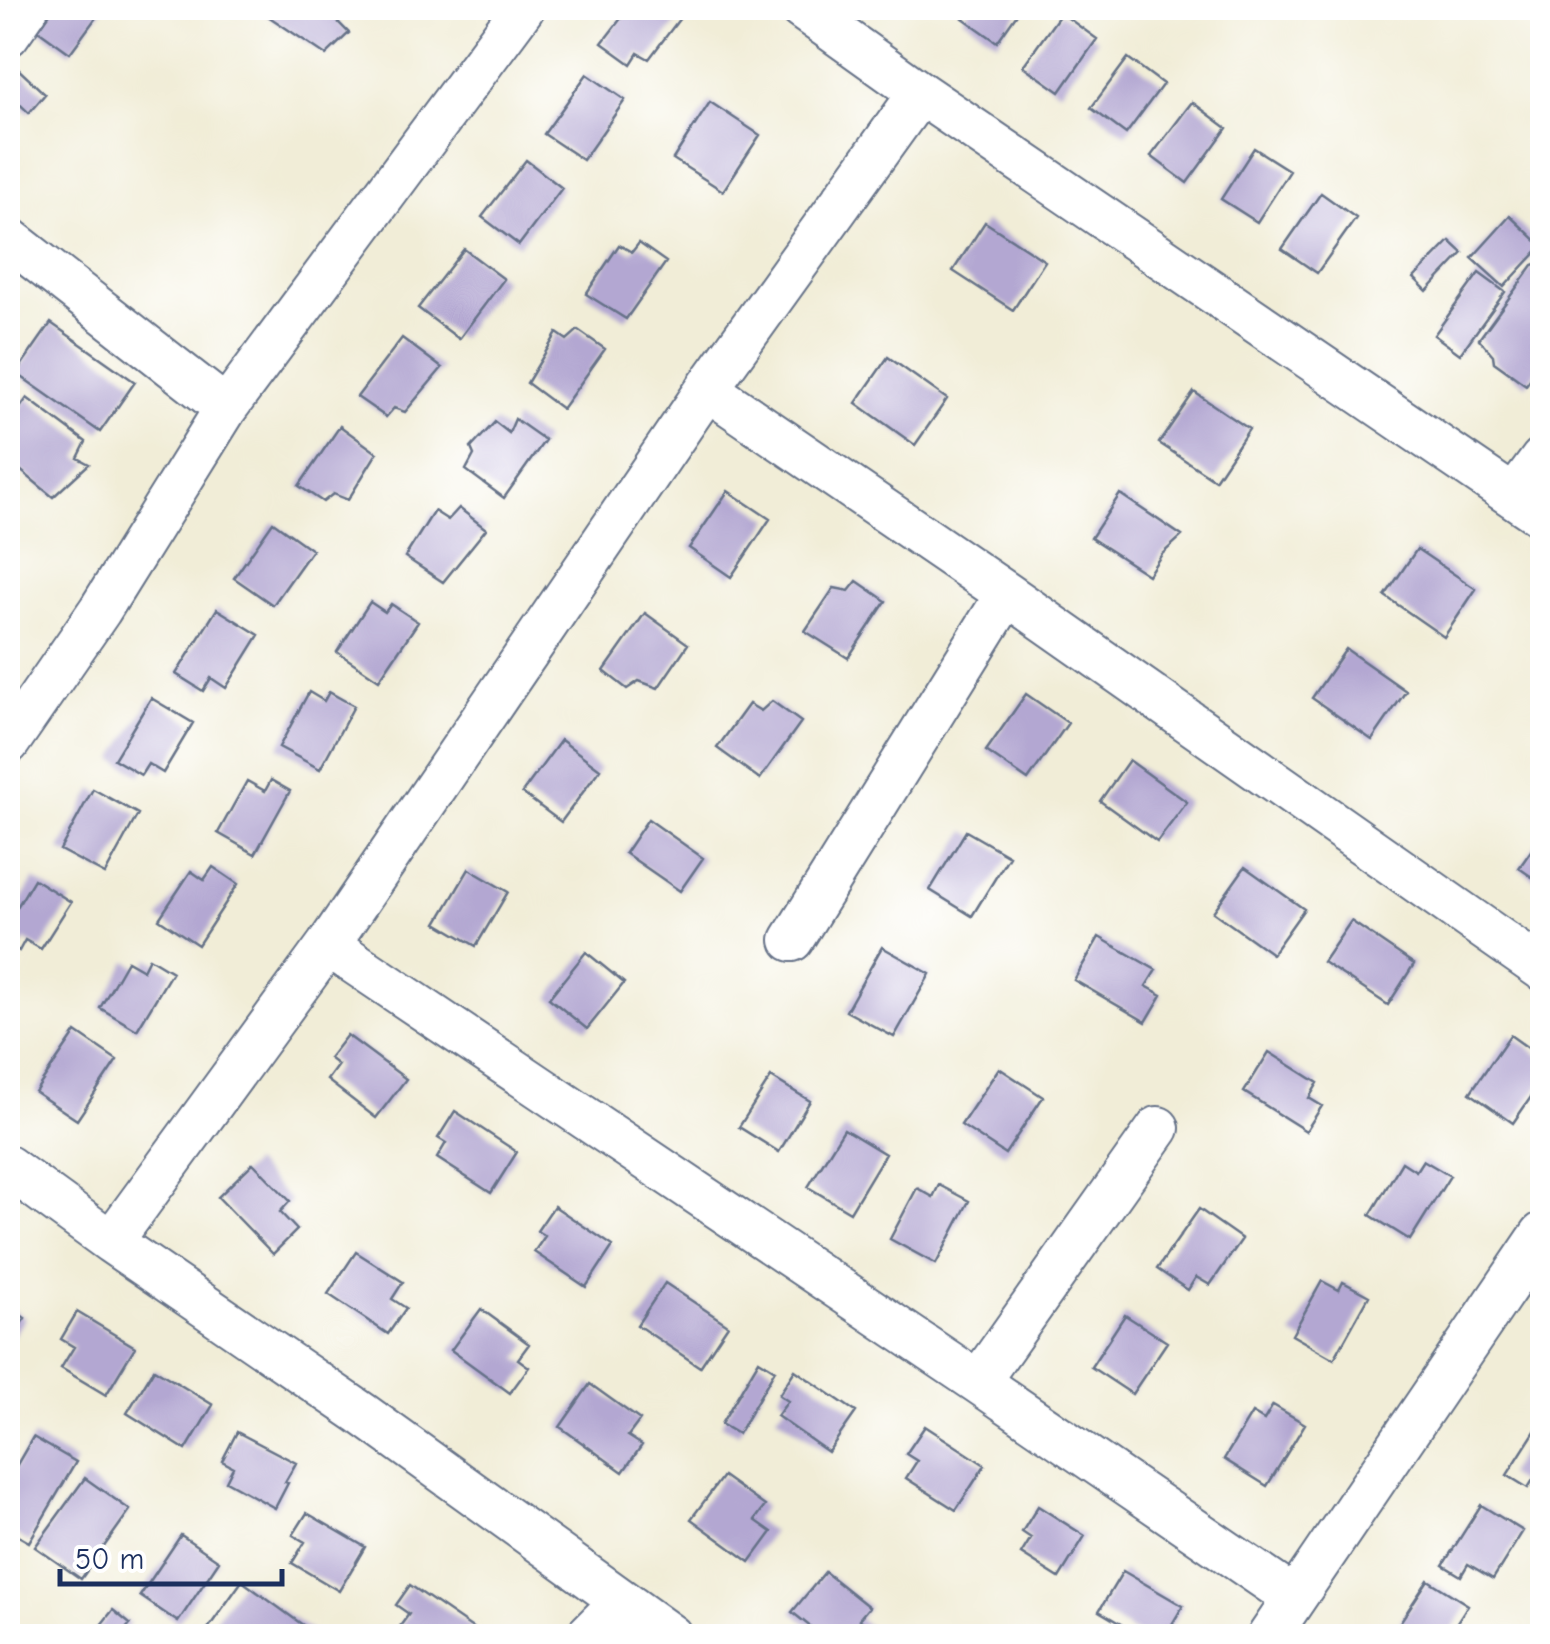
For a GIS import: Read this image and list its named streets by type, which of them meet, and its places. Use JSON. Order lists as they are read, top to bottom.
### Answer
{
  "scale_bar": "50 m"
}
